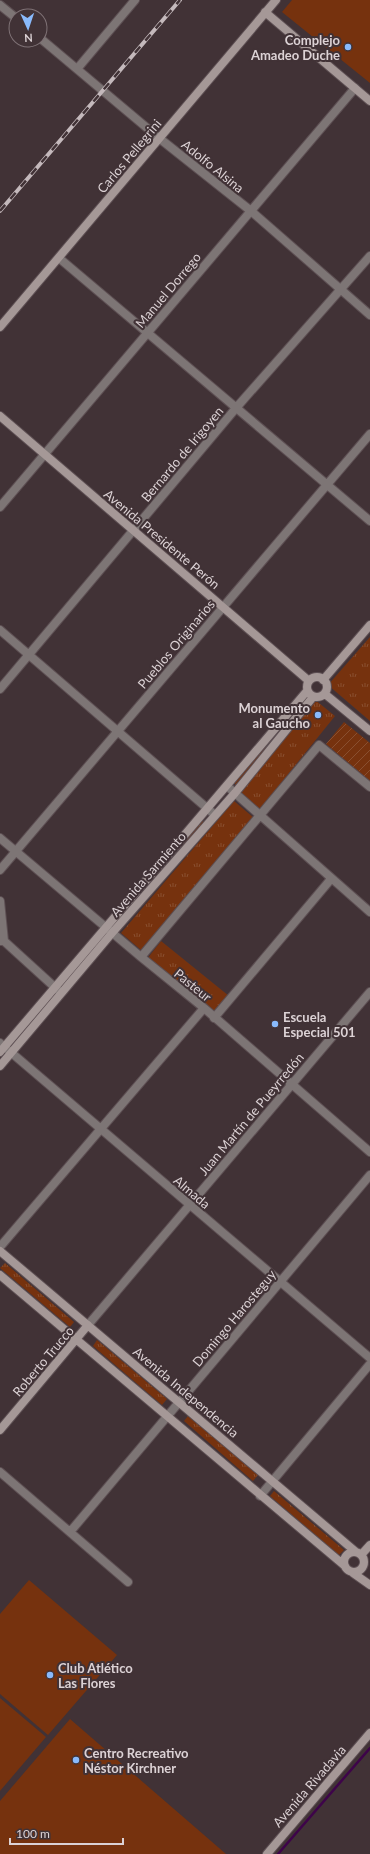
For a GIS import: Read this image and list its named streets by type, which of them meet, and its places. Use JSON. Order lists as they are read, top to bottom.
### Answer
{
  "streets": {
    "main road": [
      "Carlos Pellegrini",
      "Avenida Presidente Perón",
      "Avenida Sarmiento",
      "Roberto Trucco",
      "Avenida Independencia",
      "Avenida Rivadavia"
    ],
    "street": [
      "Adolfo Alsina",
      "Manuel Dorrego",
      "Bernardo de Irigoyen",
      "Pueblos Originarios",
      "Pasteur",
      "Juan Martín de Pueyrredón",
      "Almada",
      "Domingo Harosteguy"
    ]
  },
  "crossings": [
    ["Carlos Pellegrini", "Adolfo Alsina"],
    ["Adolfo Alsina", "Manuel Dorrego"],
    ["Adolfo Alsina", "Bernardo de Irigoyen"],
    ["Manuel Dorrego", "Avenida Presidente Perón"],
    ["Bernardo de Irigoyen", "Avenida Presidente Perón"],
    ["Avenida Presidente Perón", "Pueblos Originarios"],
    ["Avenida Presidente Perón", "Avenida Sarmiento"],
    ["Pueblos Originarios", "Pasteur"],
    ["Avenida Sarmiento", "Pasteur"],
    ["Avenida Sarmiento", "Almada"],
    ["Pasteur", "Juan Martín de Pueyrredón"],
    ["Juan Martín de Pueyrredón", "Almada"],
    ["Juan Martín de Pueyrredón", "Roberto Trucco"],
    ["Juan Martín de Pueyrredón", "Avenida Independencia"],
    ["Almada", "Domingo Harosteguy"],
    ["Domingo Harosteguy", "Avenida Independencia"],
    ["Roberto Trucco", "Avenida Independencia"]
  ],
  "places": [
    "Complejo Amadeo Duche",
    "Monumento al Gaucho",
    "Escuela Especial 501",
    "Club Atlético Las Flores",
    "Centro Recreativo Néstor Kirchner"
  ],
  "scale_bar": "100 m",
  "north": "bottom"
}
